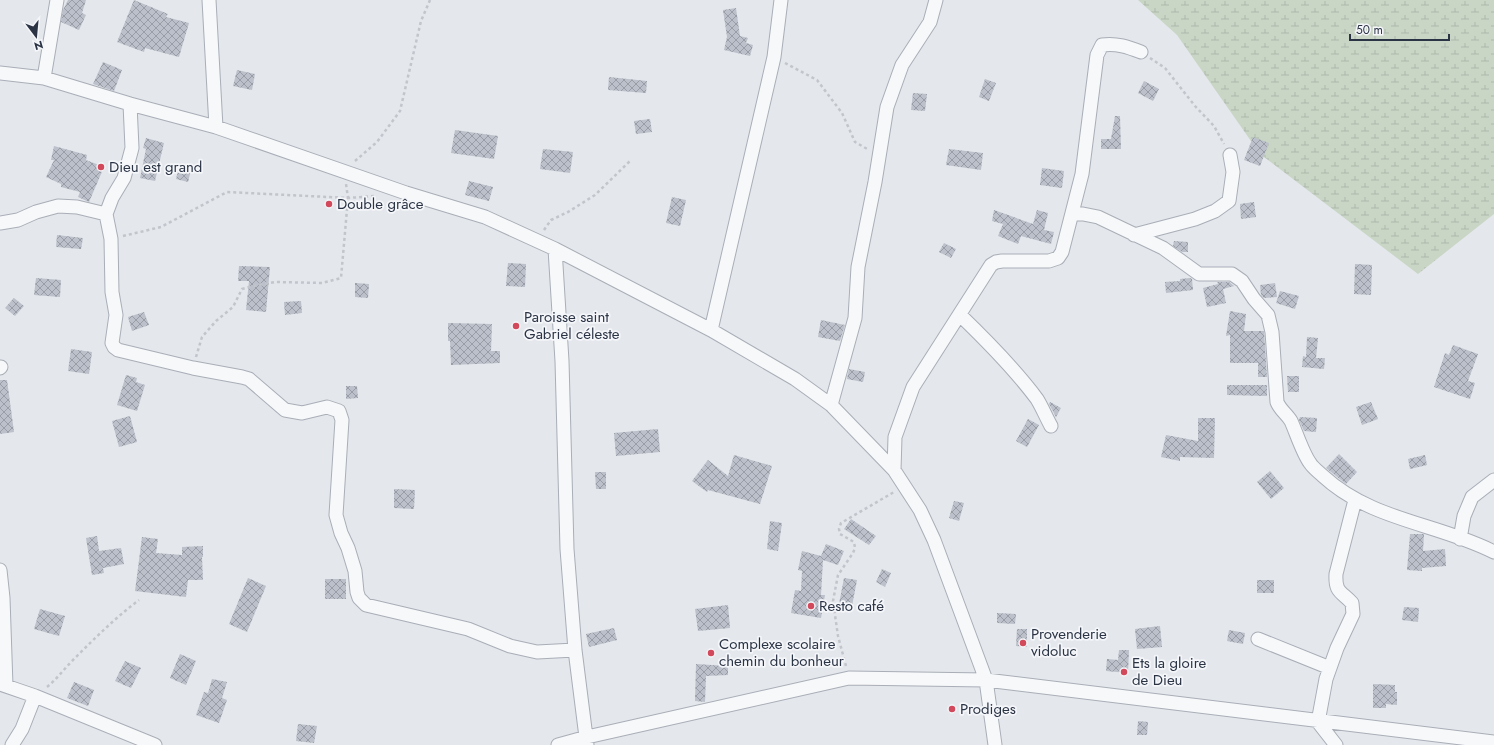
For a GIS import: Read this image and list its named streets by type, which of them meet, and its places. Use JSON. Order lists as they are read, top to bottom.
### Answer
{
  "places": [
    "Dieu est grand",
    "Double grâce",
    "Paroisse saint Gabriel céleste",
    "Resto café",
    "Provenderie vidoluc",
    "Complexe scolaire chemin du bonheur",
    "Ets la gloire de Dieu",
    "Prodiges"
  ],
  "scale_bar": "50 m",
  "north": "bottom"
}
